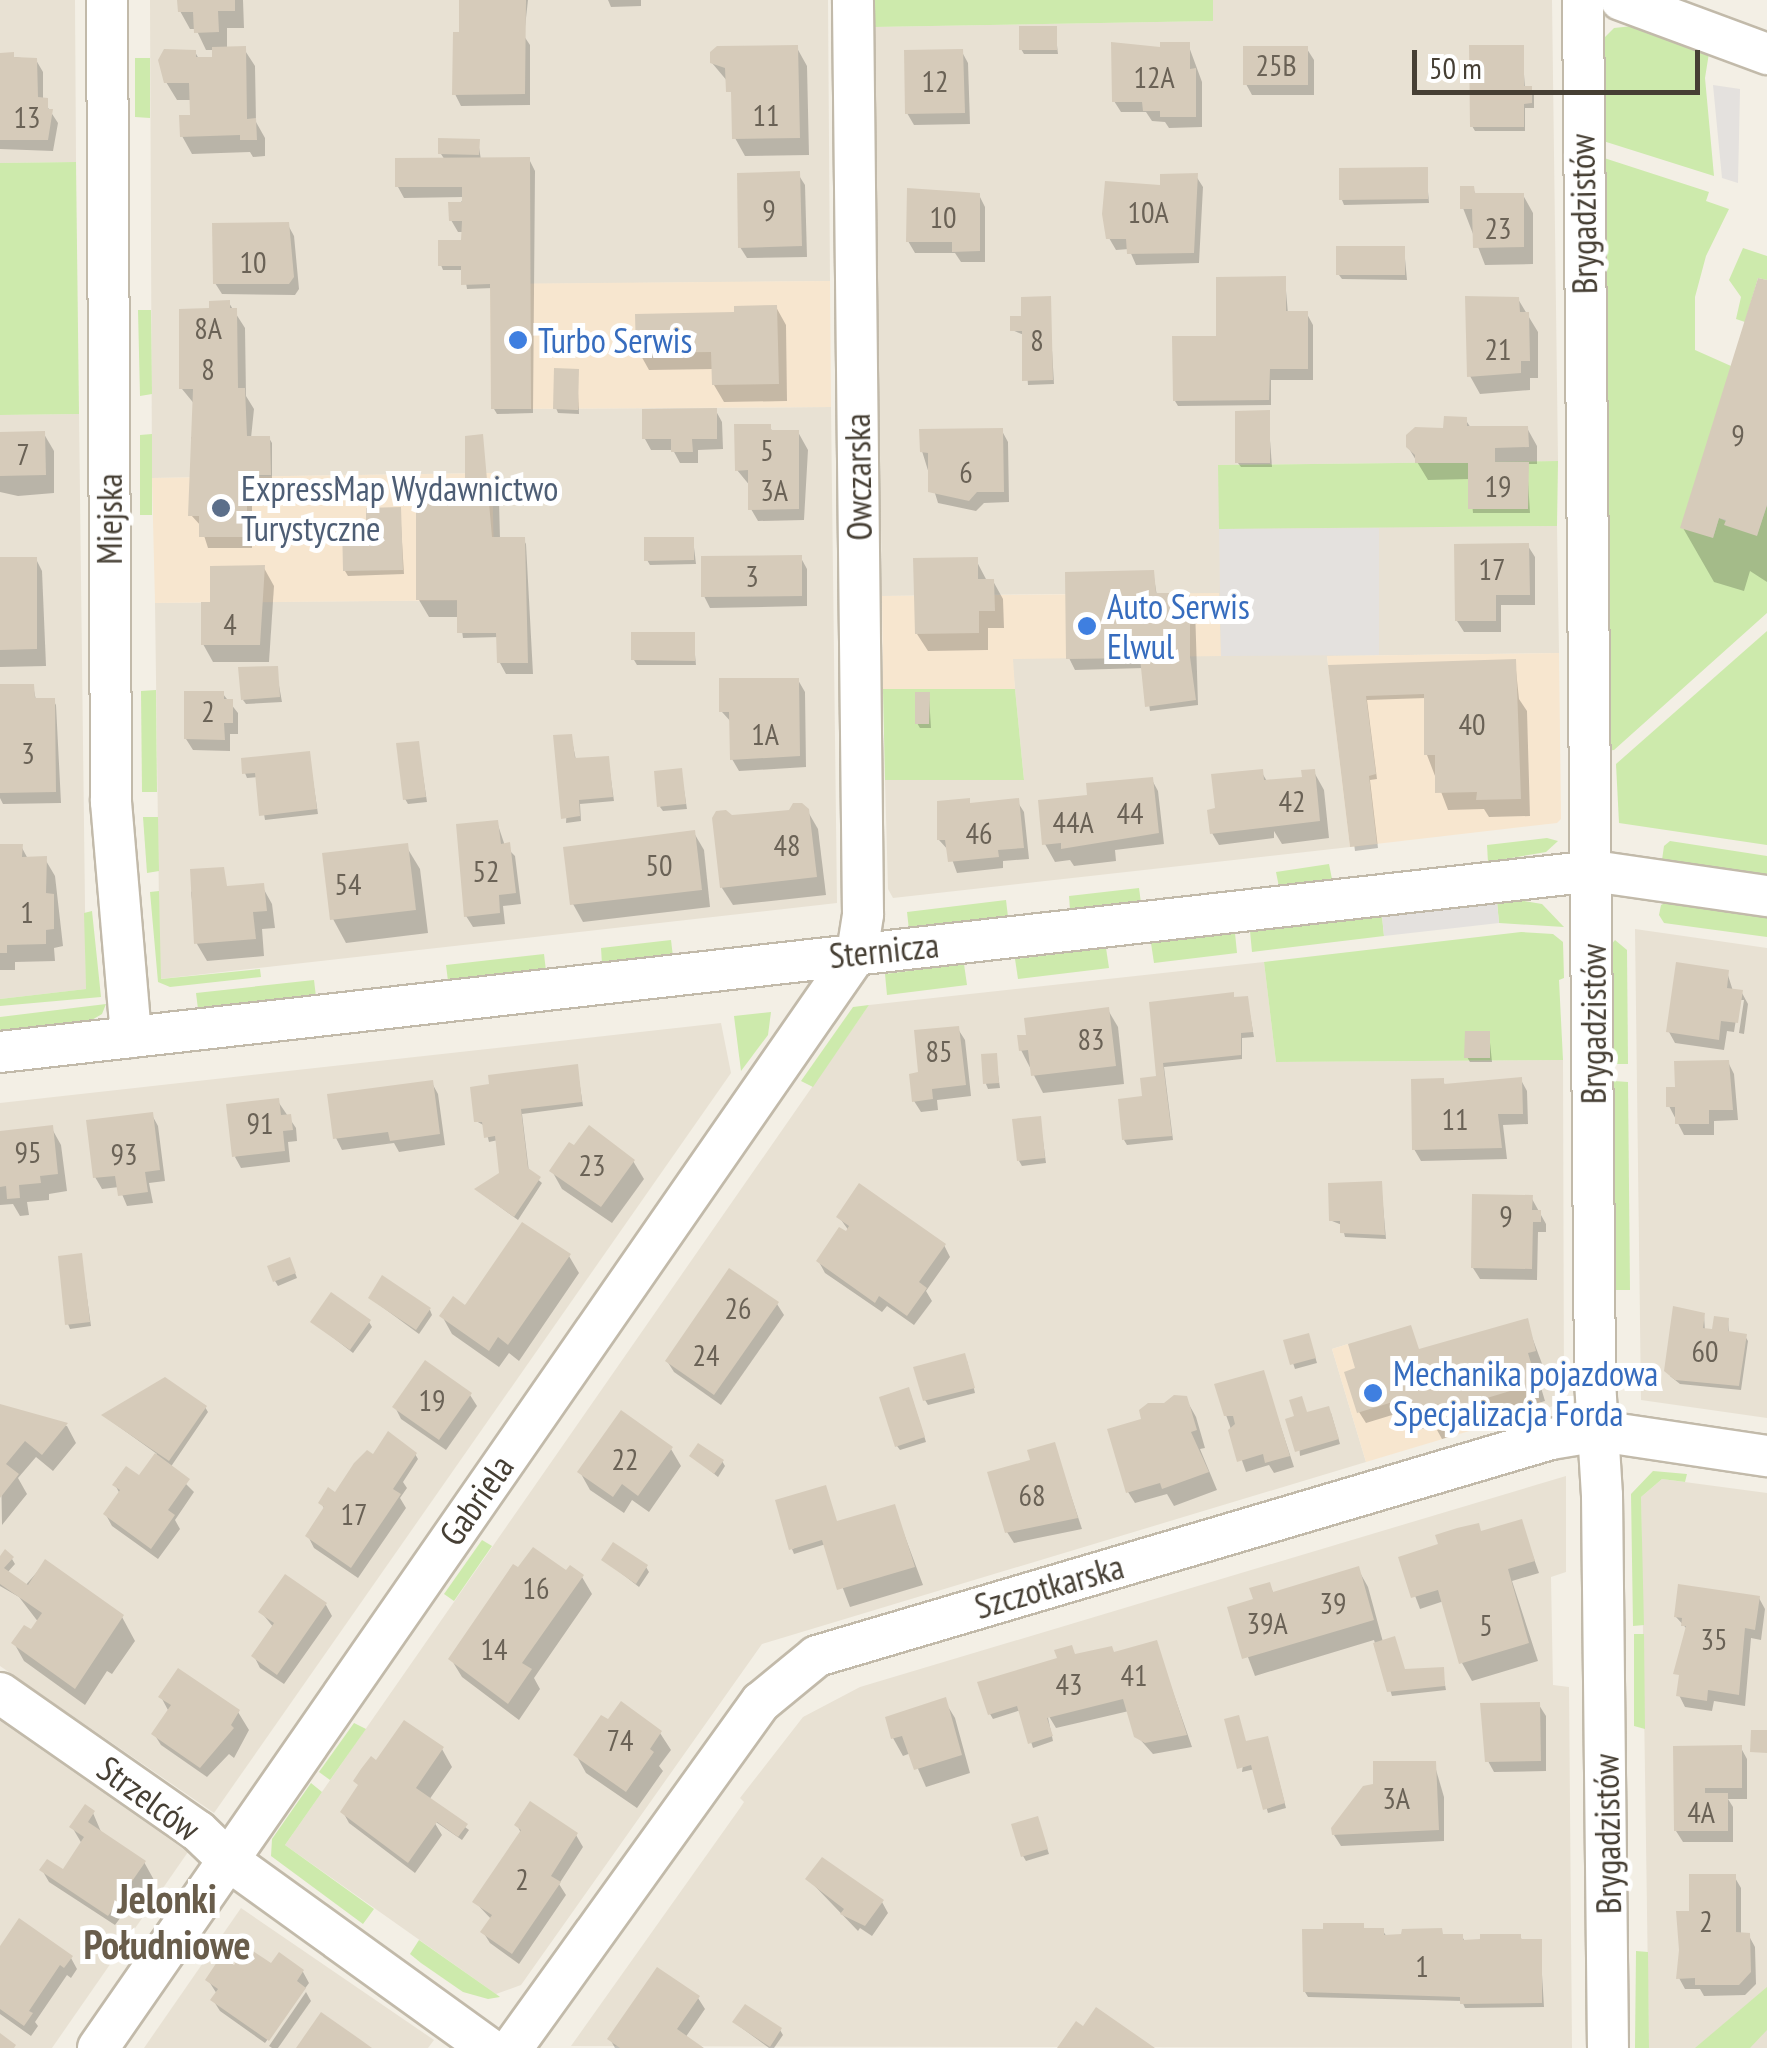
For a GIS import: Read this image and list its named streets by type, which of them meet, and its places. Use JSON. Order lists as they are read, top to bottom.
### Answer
{
  "streets": {
    "street": [
      "Brygadzistów",
      "Owczarska",
      "Miejska",
      "Sternicza",
      "Gabriela",
      "Szczotkarska",
      "Strzelców"
    ]
  },
  "crossings": [
    ["Brygadzistów", "Sternicza"],
    ["Brygadzistów", "Szczotkarska"],
    ["Owczarska", "Sternicza"],
    ["Owczarska", "Gabriela"],
    ["Miejska", "Sternicza"],
    ["Sternicza", "Gabriela"],
    ["Gabriela", "Strzelców"]
  ],
  "districts": ["Jelonki Południowe"],
  "places": [
    "Turbo Serwis",
    "ExpressMap Wydawnictwo Turystyczne",
    "Auto Serwis Elwul",
    "Mechanika pojazdowa Specjalizacja Forda"
  ],
  "house_numbers": [
    "25B",
    "12A",
    "12",
    "11",
    "13",
    "9",
    "10A",
    "10",
    "23",
    "10",
    "8A",
    "8",
    "21",
    "8",
    "9",
    "5",
    "7",
    "6",
    "19",
    "3A",
    "17",
    "3",
    "4",
    "2",
    "40",
    "1A",
    "3",
    "42",
    "44",
    "44A",
    "46",
    "48",
    "50",
    "52",
    "54",
    "1",
    "83",
    "85",
    "11",
    "91",
    "95",
    "93",
    "23",
    "9",
    "26",
    "60",
    "24",
    "19",
    "22",
    "68",
    "17",
    "16",
    "39",
    "39A",
    "5",
    "35",
    "14",
    "41",
    "43",
    "74",
    "3A",
    "4A",
    "2",
    "2",
    "1"
  ],
  "scale_bar": "50 m"
}
